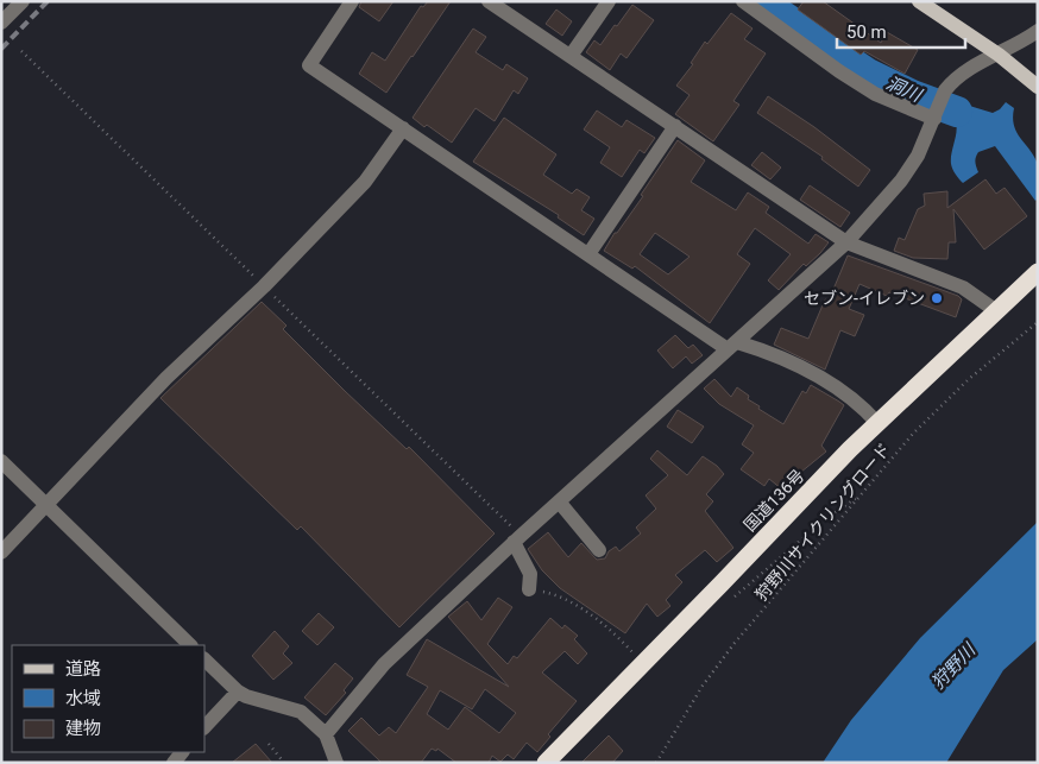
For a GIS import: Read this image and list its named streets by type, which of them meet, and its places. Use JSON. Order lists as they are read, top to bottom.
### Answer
{
  "streets": {
    "highway": ["国道136号"],
    "path": ["狩野川サイクリングロード"]
  },
  "water": ["洞川", "狩野川"],
  "places": ["セブン-イレブン"],
  "legend": ["道路", "水域", "建物"],
  "scale_bar": "50 m"
}
